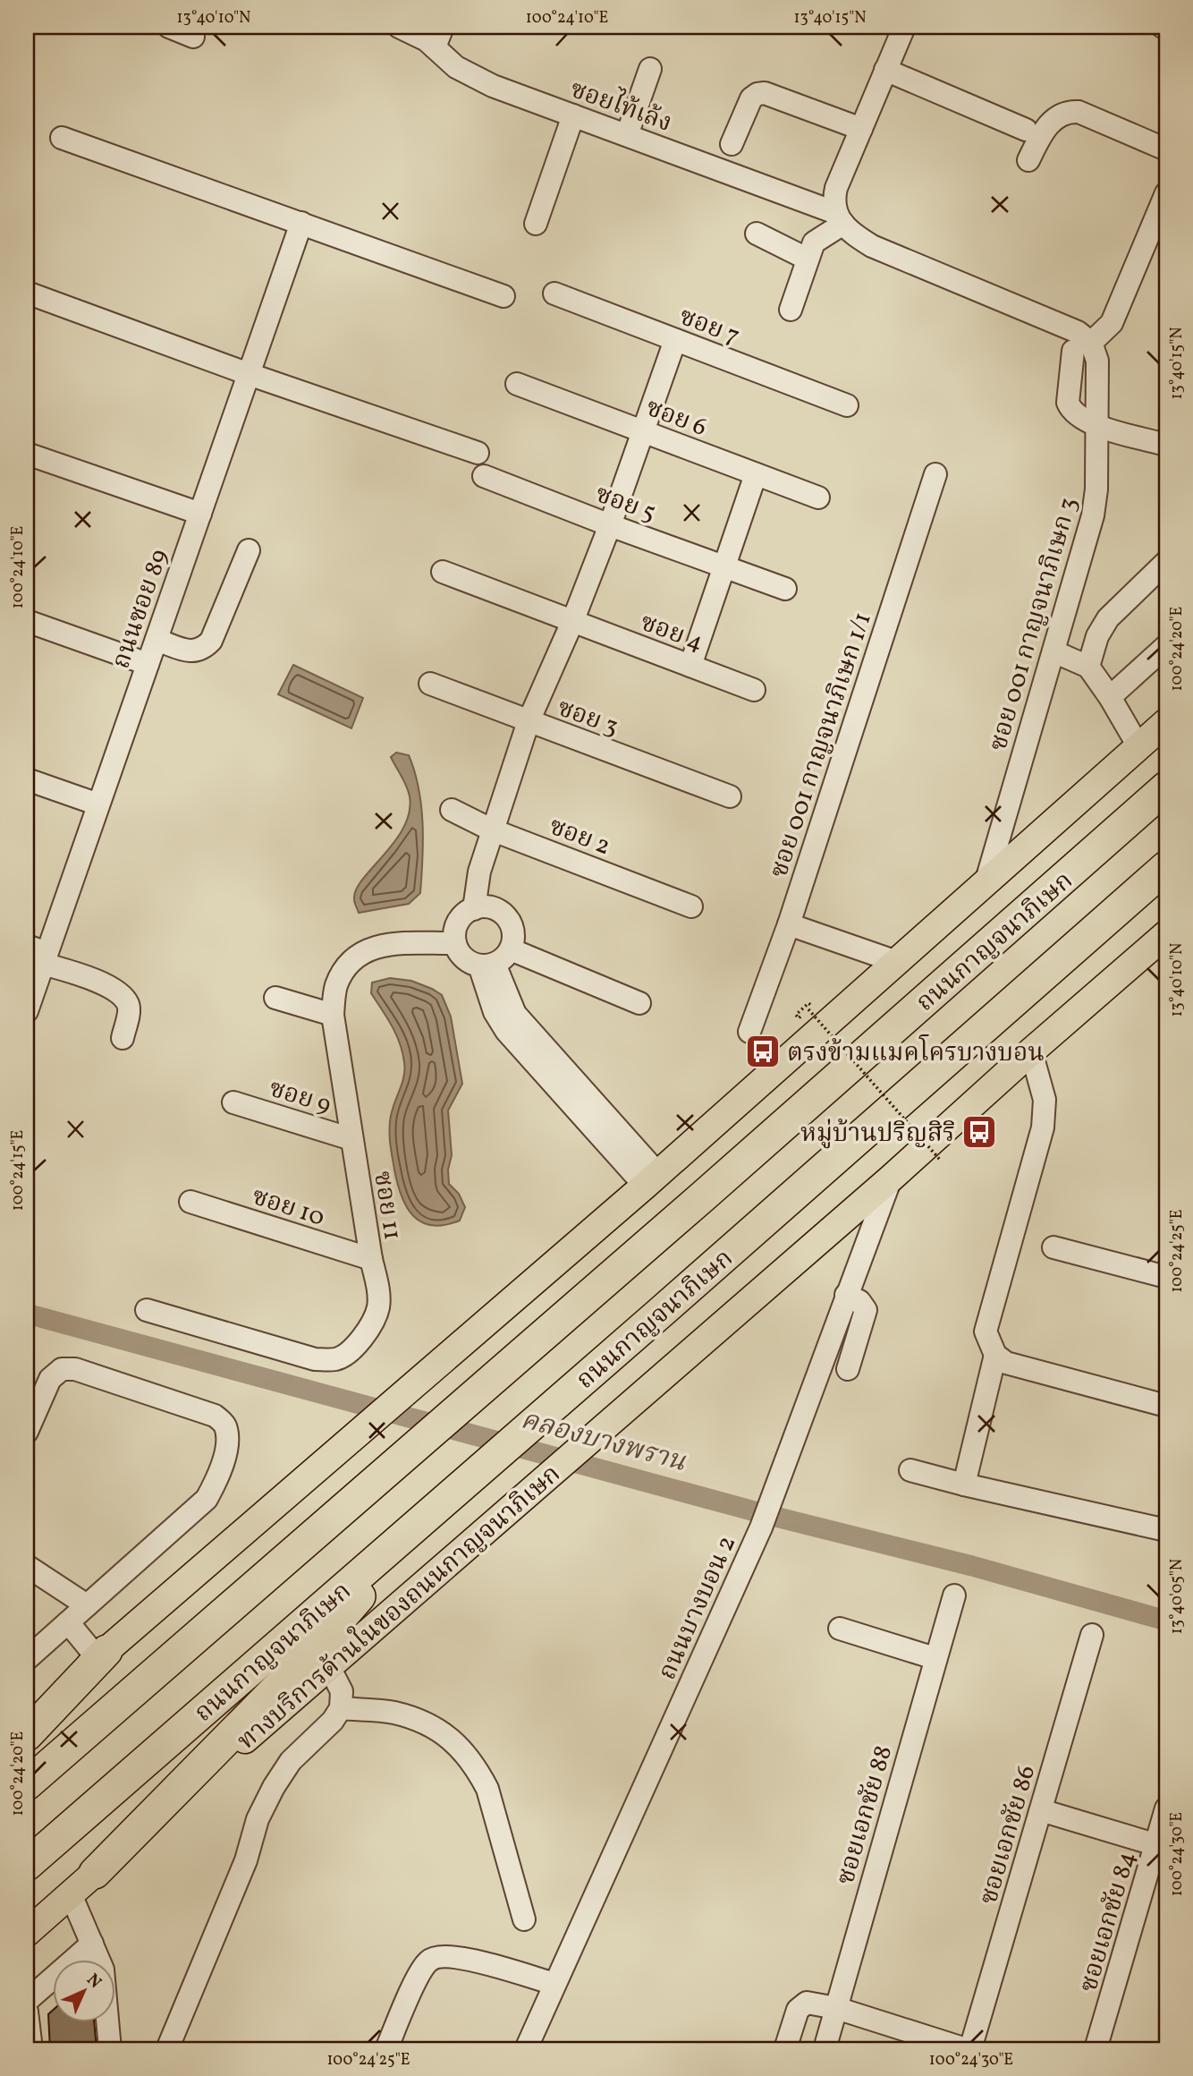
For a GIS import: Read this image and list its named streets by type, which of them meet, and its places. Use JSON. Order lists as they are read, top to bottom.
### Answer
{
  "streets": {
    "highway": ["ถนนกาญจนาภิเษก"],
    "main road": ["ทางบริการด้านในของถนนกาญจนาภิเษก"],
    "street": [
      "ซอยไท้เล้ง",
      "ซอย 7",
      "ซอย 6",
      "ซอย 5",
      "ถนนซอย 89",
      "ซอย 001 กาญจนาภิเษก 3",
      "ซอย 4",
      "ซอย 3",
      "ซอย 001 กาญจนาภิเษก 1/1",
      "ซอย 2",
      "ซอย 9",
      "ซอย 10",
      "ซอย 11",
      "ถนนบางบอน 2",
      "ซอยเอกชัย 88",
      "ซอยเอกชัย 86",
      "ซอยเอกชัย 84"
    ]
  },
  "crossings": [
    ["ซอย 9", "ซอย 11"],
    ["ซอย 10", "ซอย 11"],
    ["ทางบริการด้านในของถนนกาญจนาภิเษก", "ถนนบางบอน 2"]
  ],
  "water": ["คลองบางพราน"],
  "places": {
    "bus stop": ["ตรงข้ามแมคโครบางบอน", "หมู่บ้านปริญสิริ"]
  },
  "north": "top right",
  "coordinates": [
    "13°40'10\"N",
    "100°24'10\"E",
    "13°40'15\"N",
    "100°24'20\"E",
    "100°24'15\"E",
    "100°24'25\"E",
    "13°40'05\"N",
    "100°24'30\"E"
  ]
}
